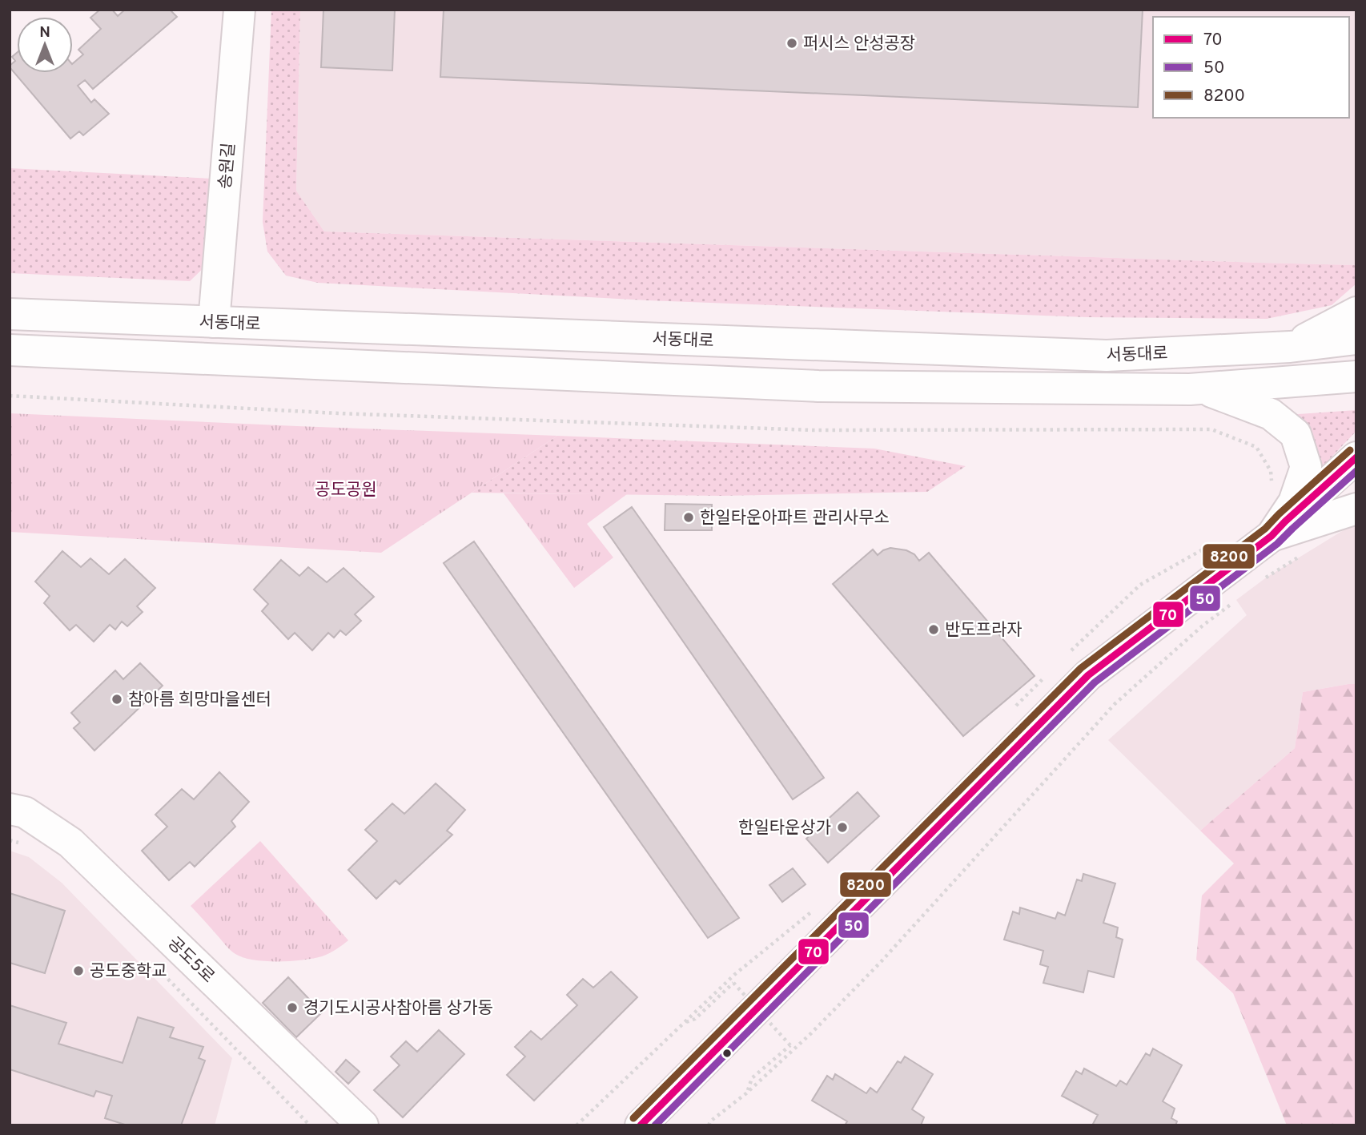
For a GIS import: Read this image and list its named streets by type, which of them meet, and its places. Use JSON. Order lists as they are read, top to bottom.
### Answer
{
  "streets": {
    "main road": ["송원길", "서동대로", "공도5로"]
  },
  "crossings": [
    ["송원길", "서동대로"]
  ],
  "parks": ["공도공원"],
  "places": [
    "퍼시스 안성공장",
    "한일타운아파트 관리사무소",
    "반도프라자",
    "참아름 희망마을센터",
    "한일타운상가",
    "공도중학교",
    "경기도시공사참아름 상가동"
  ],
  "lines": ["transit line 8200", "transit line 70", "transit line 50"],
  "legend": ["70", "50", "8200"],
  "north": "top"
}
